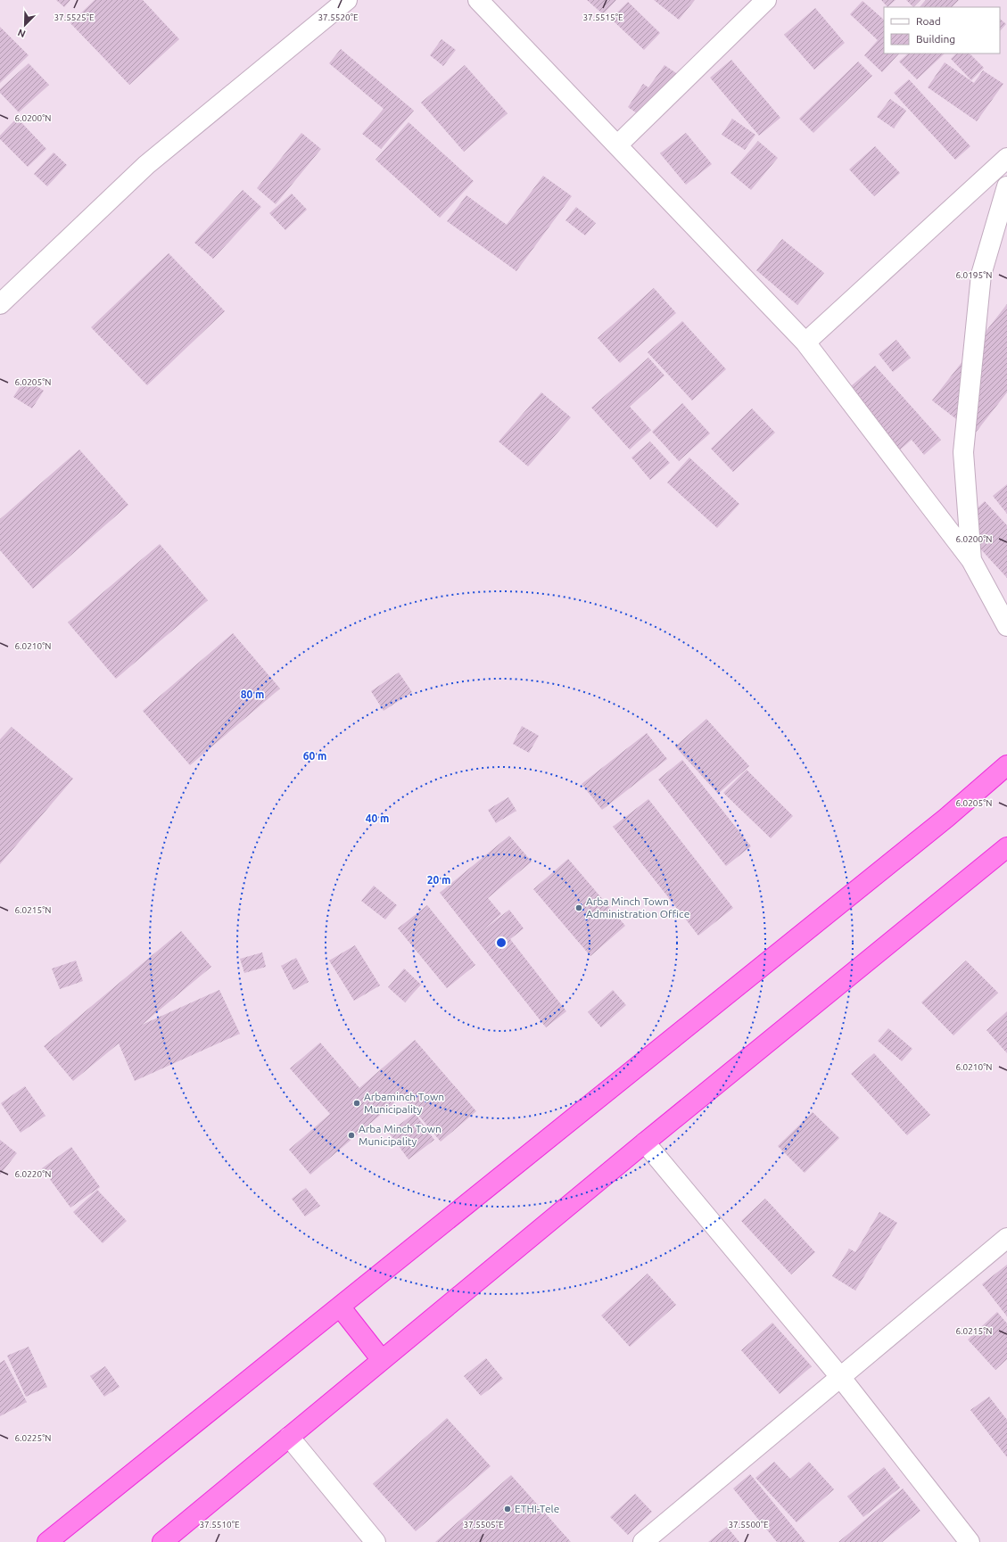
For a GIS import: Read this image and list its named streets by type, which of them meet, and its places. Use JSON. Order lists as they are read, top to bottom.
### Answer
{
  "places": [
    "Arba Minch Town Administration Office",
    "Arbaminch Town Municipality",
    "Arba Minch Town Municipality",
    "ETHI-Tele"
  ],
  "legend": ["Road", "Building"],
  "north": "bottom left",
  "coordinates": [
    "37.5525°E",
    "37.5520°E",
    "37.5515°E",
    "6.0200°N",
    "6.0195°N",
    "6.0205°N",
    "6.0210°N",
    "6.0215°N",
    "6.0220°N",
    "6.0225°N",
    "37.5510°E",
    "37.5505°E",
    "37.5500°E"
  ],
  "rings": [
    "80 m",
    "60 m",
    "40 m",
    "20 m"
  ]
}
